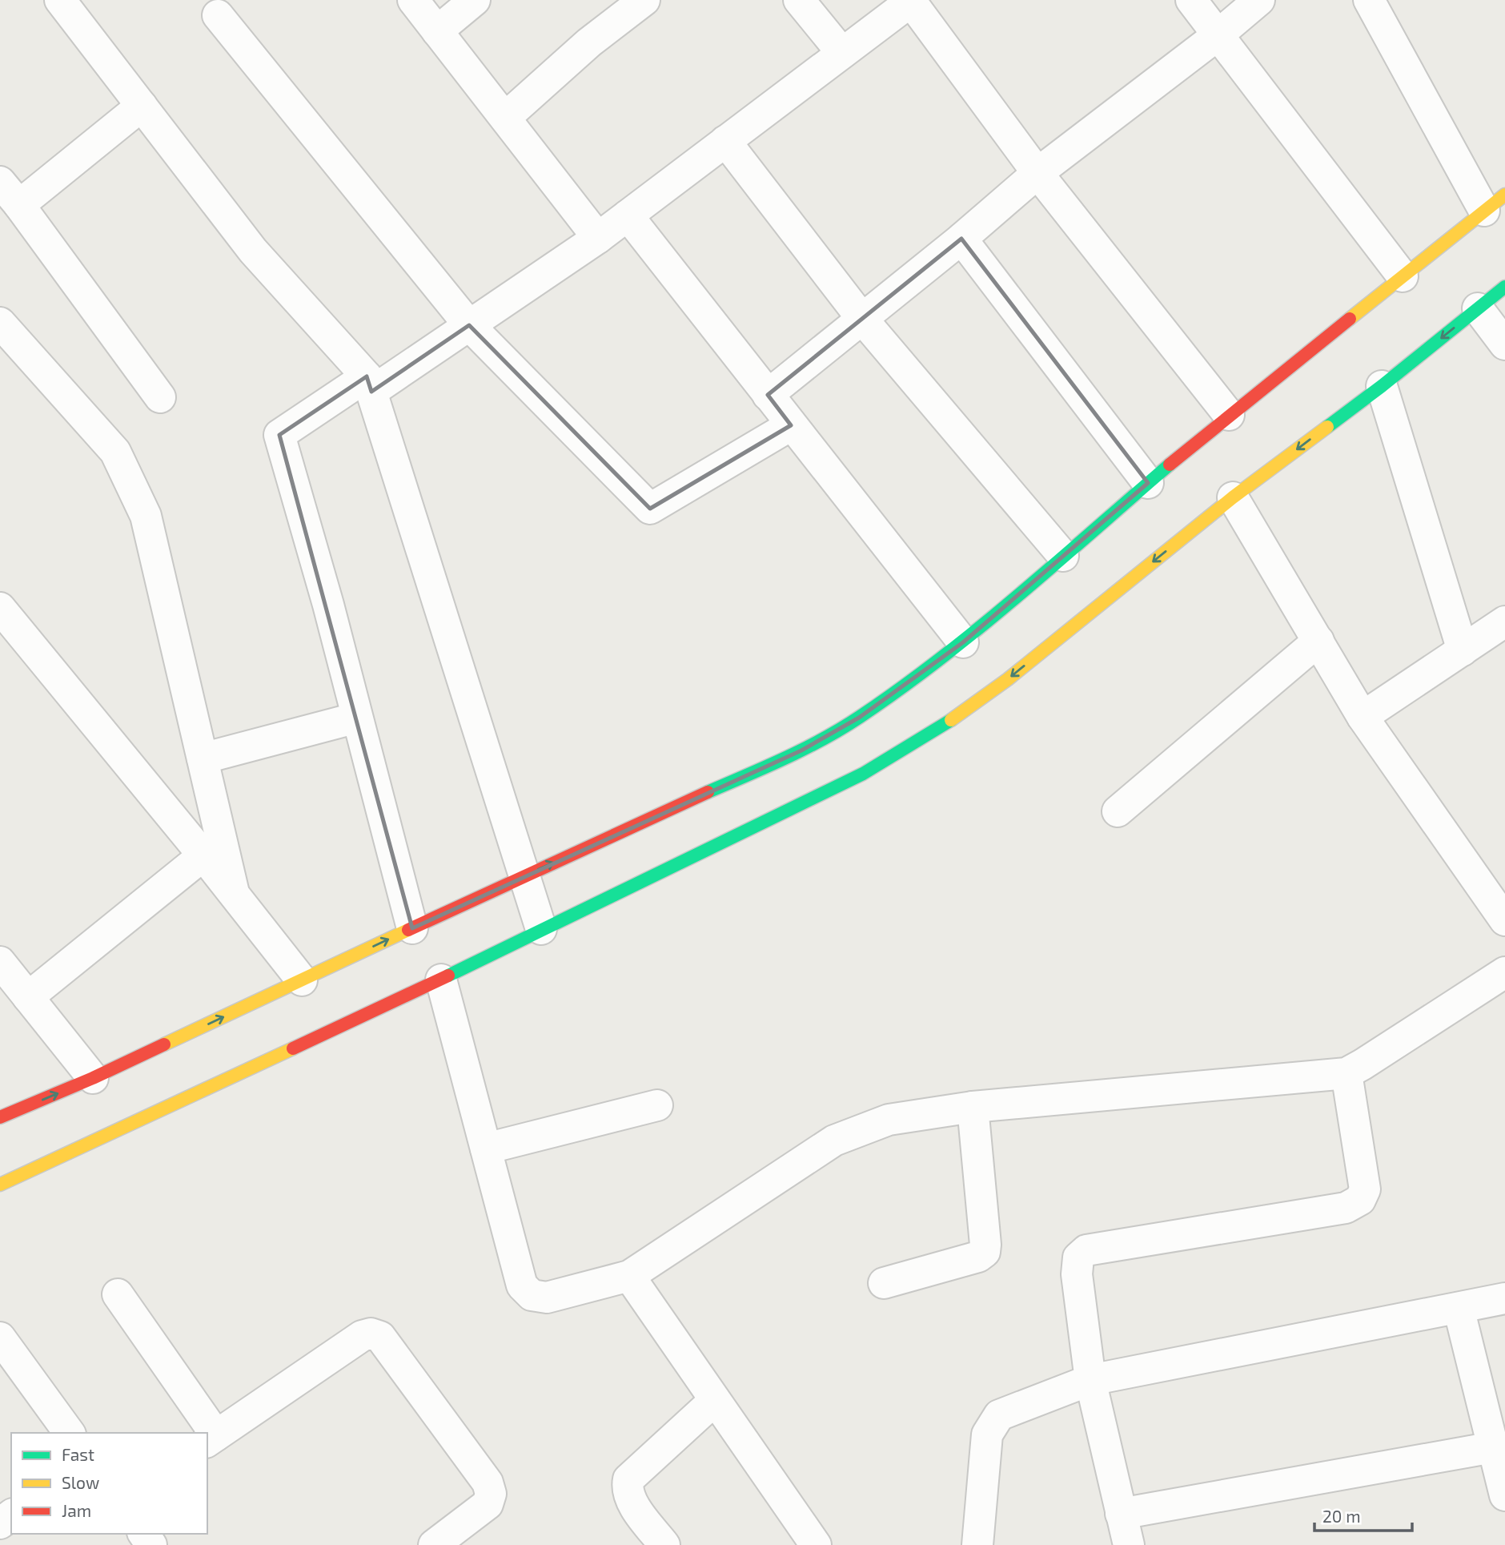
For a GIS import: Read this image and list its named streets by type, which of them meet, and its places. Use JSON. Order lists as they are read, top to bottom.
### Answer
{
  "legend": ["Fast", "Slow", "Jam"],
  "scale_bar": "20 m"
}
